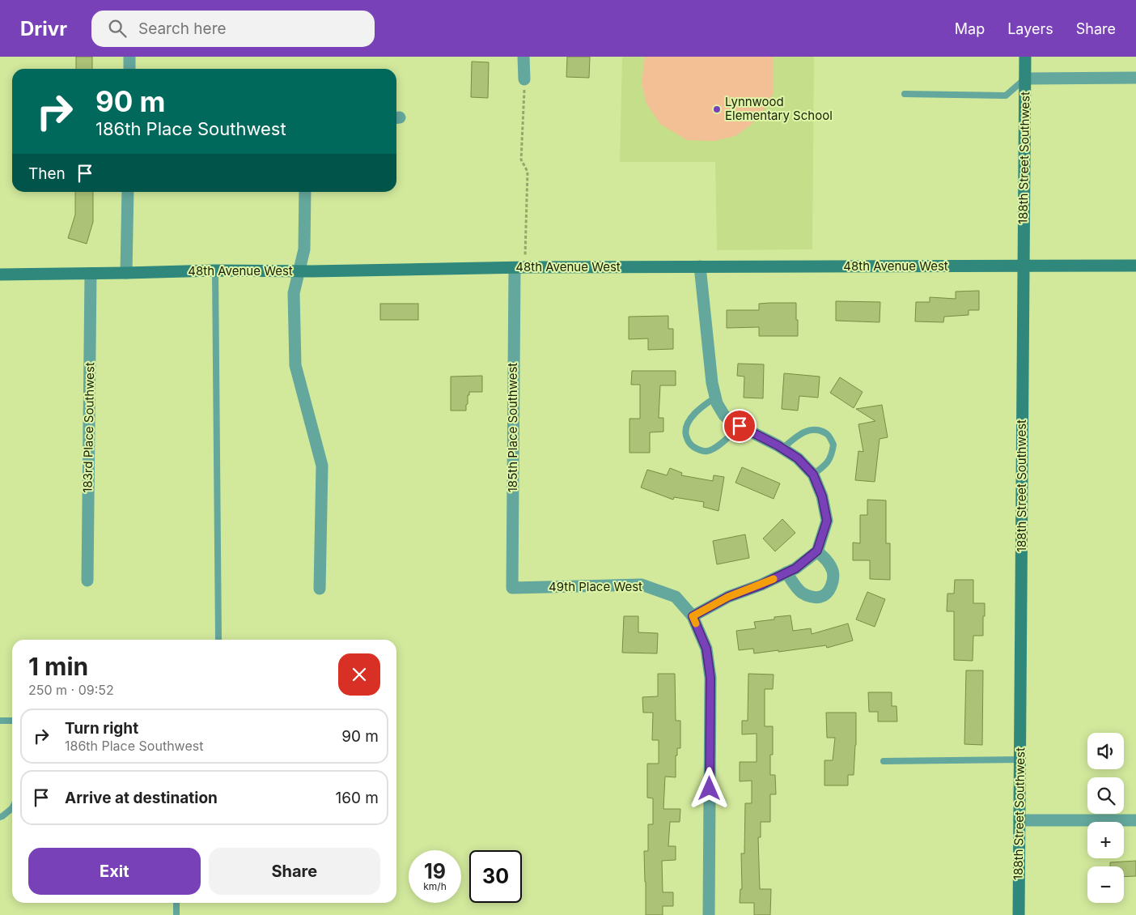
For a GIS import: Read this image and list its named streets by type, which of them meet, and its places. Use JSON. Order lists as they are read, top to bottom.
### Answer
{
  "streets": {
    "street": [
      "188th Street Southwest",
      "48th Avenue West",
      "183rd Place Southwest",
      "185th Place Southwest",
      "49th Place West"
    ]
  },
  "crossings": [
    ["188th Street Southwest", "48th Avenue West"],
    ["48th Avenue West", "183rd Place Southwest"],
    ["48th Avenue West", "185th Place Southwest"],
    ["185th Place Southwest", "49th Place West"]
  ],
  "places": ["Lynnwood Elementary School"],
  "page": {
    "header": "Drivr",
    "search": "Search here",
    "nav": ["Map", "Layers", "Share"],
    "turn": ["90 m", "186th Place Southwest"],
    "then": "Then",
    "heading": ["1 min", "250 m · 09:52"],
    "list": [
      {
        "name": "Turn right",
        "note": "186th Place Southwest",
        "value": "90 m"
      },
      {
        "name": "Arrive at destination",
        "value": "160 m"
      }
    ],
    "map_buttons": ["+", "−"],
    "buttons": ["Exit", "Share"],
    "speed": "19 km/h",
    "limit": "30"
  }
}
